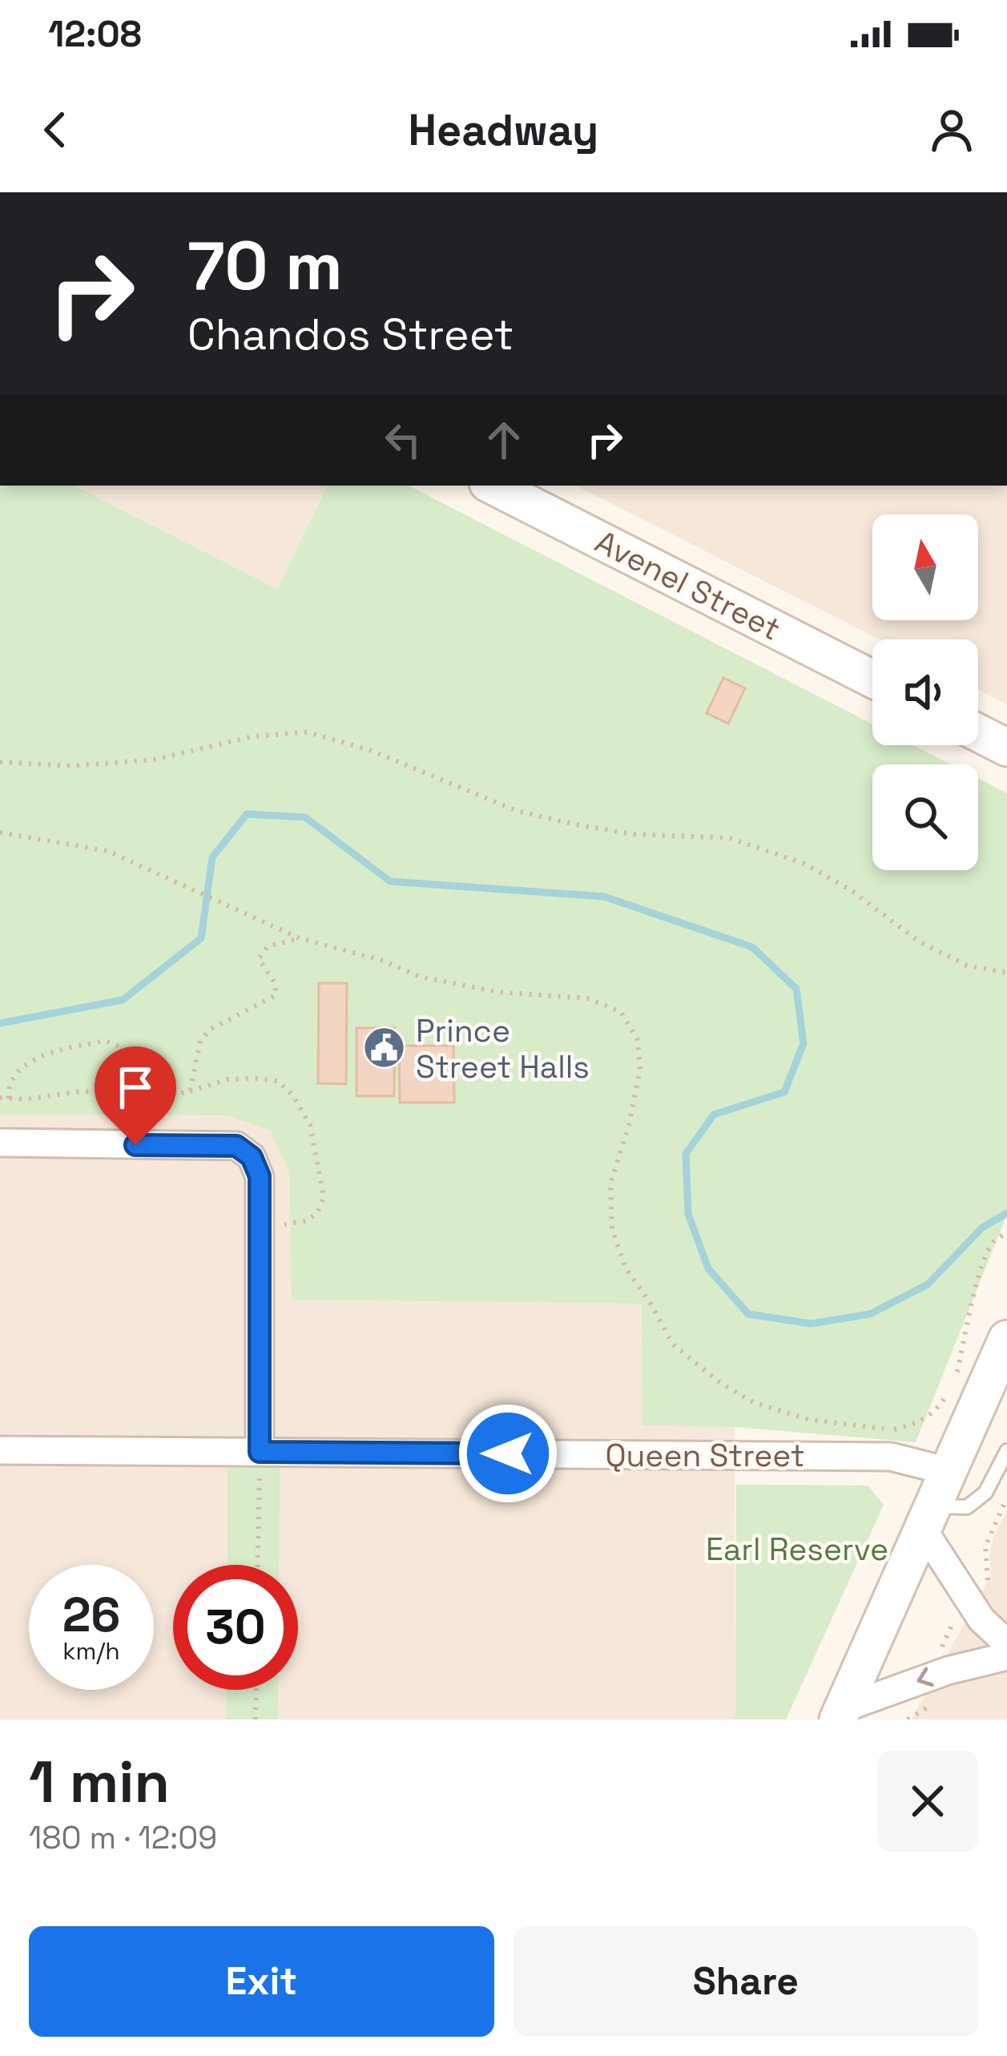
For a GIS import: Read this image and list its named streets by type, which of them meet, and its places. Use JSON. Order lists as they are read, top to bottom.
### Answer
{
  "streets": {
    "street": ["Avenel Street", "Queen Street"]
  },
  "parks": ["Earl Reserve"],
  "places": {
    "public building": ["Prince Street Halls"]
  },
  "north": "top",
  "page": {
    "status": "12:08",
    "header": "Headway",
    "turn": ["70 m", "Chandos Street"],
    "speed": "26 km/h",
    "limit": "30",
    "heading": ["1 min", "180 m · 12:09"],
    "buttons": ["Exit", "Share"]
  }
}
